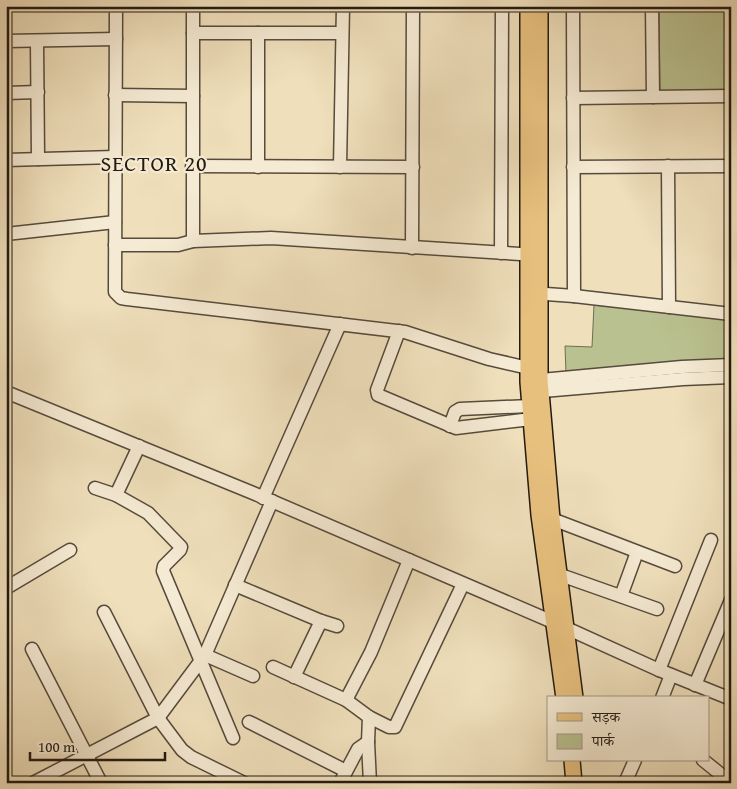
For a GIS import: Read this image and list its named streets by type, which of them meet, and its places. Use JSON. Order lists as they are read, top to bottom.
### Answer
{
  "districts": ["SECTOR 20"],
  "legend": ["सड़क", "पार्क"],
  "scale_bar": "100 m"
}
